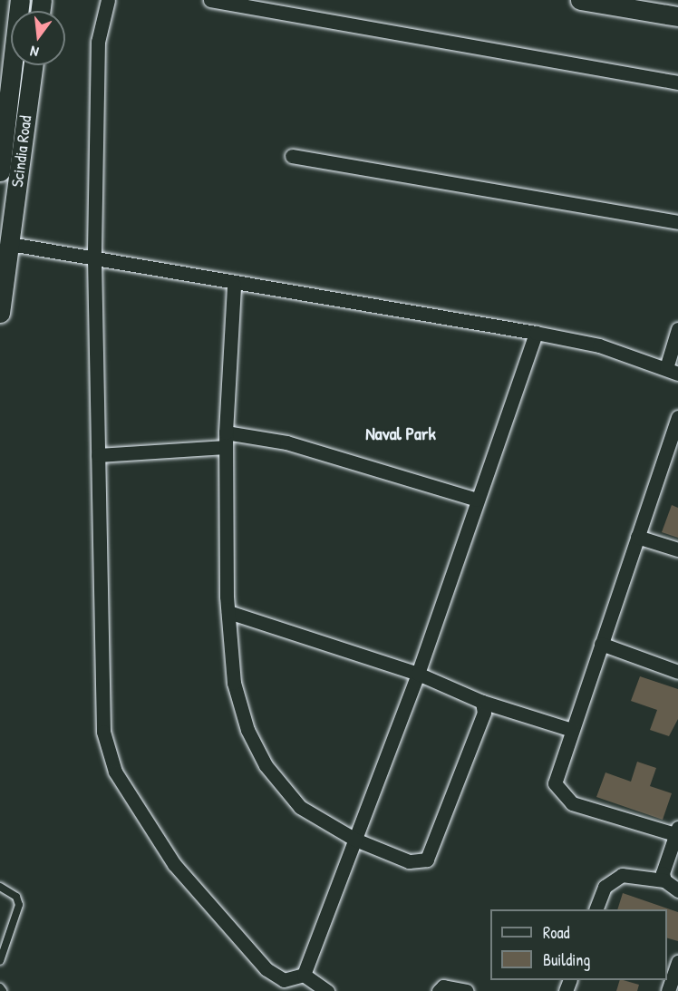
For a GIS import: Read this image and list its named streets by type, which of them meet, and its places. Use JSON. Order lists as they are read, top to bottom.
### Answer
{
  "streets": {
    "main road": ["Scindia Road"]
  },
  "districts": ["Naval Park"],
  "legend": ["Road", "Building"],
  "north": "bottom"
}
